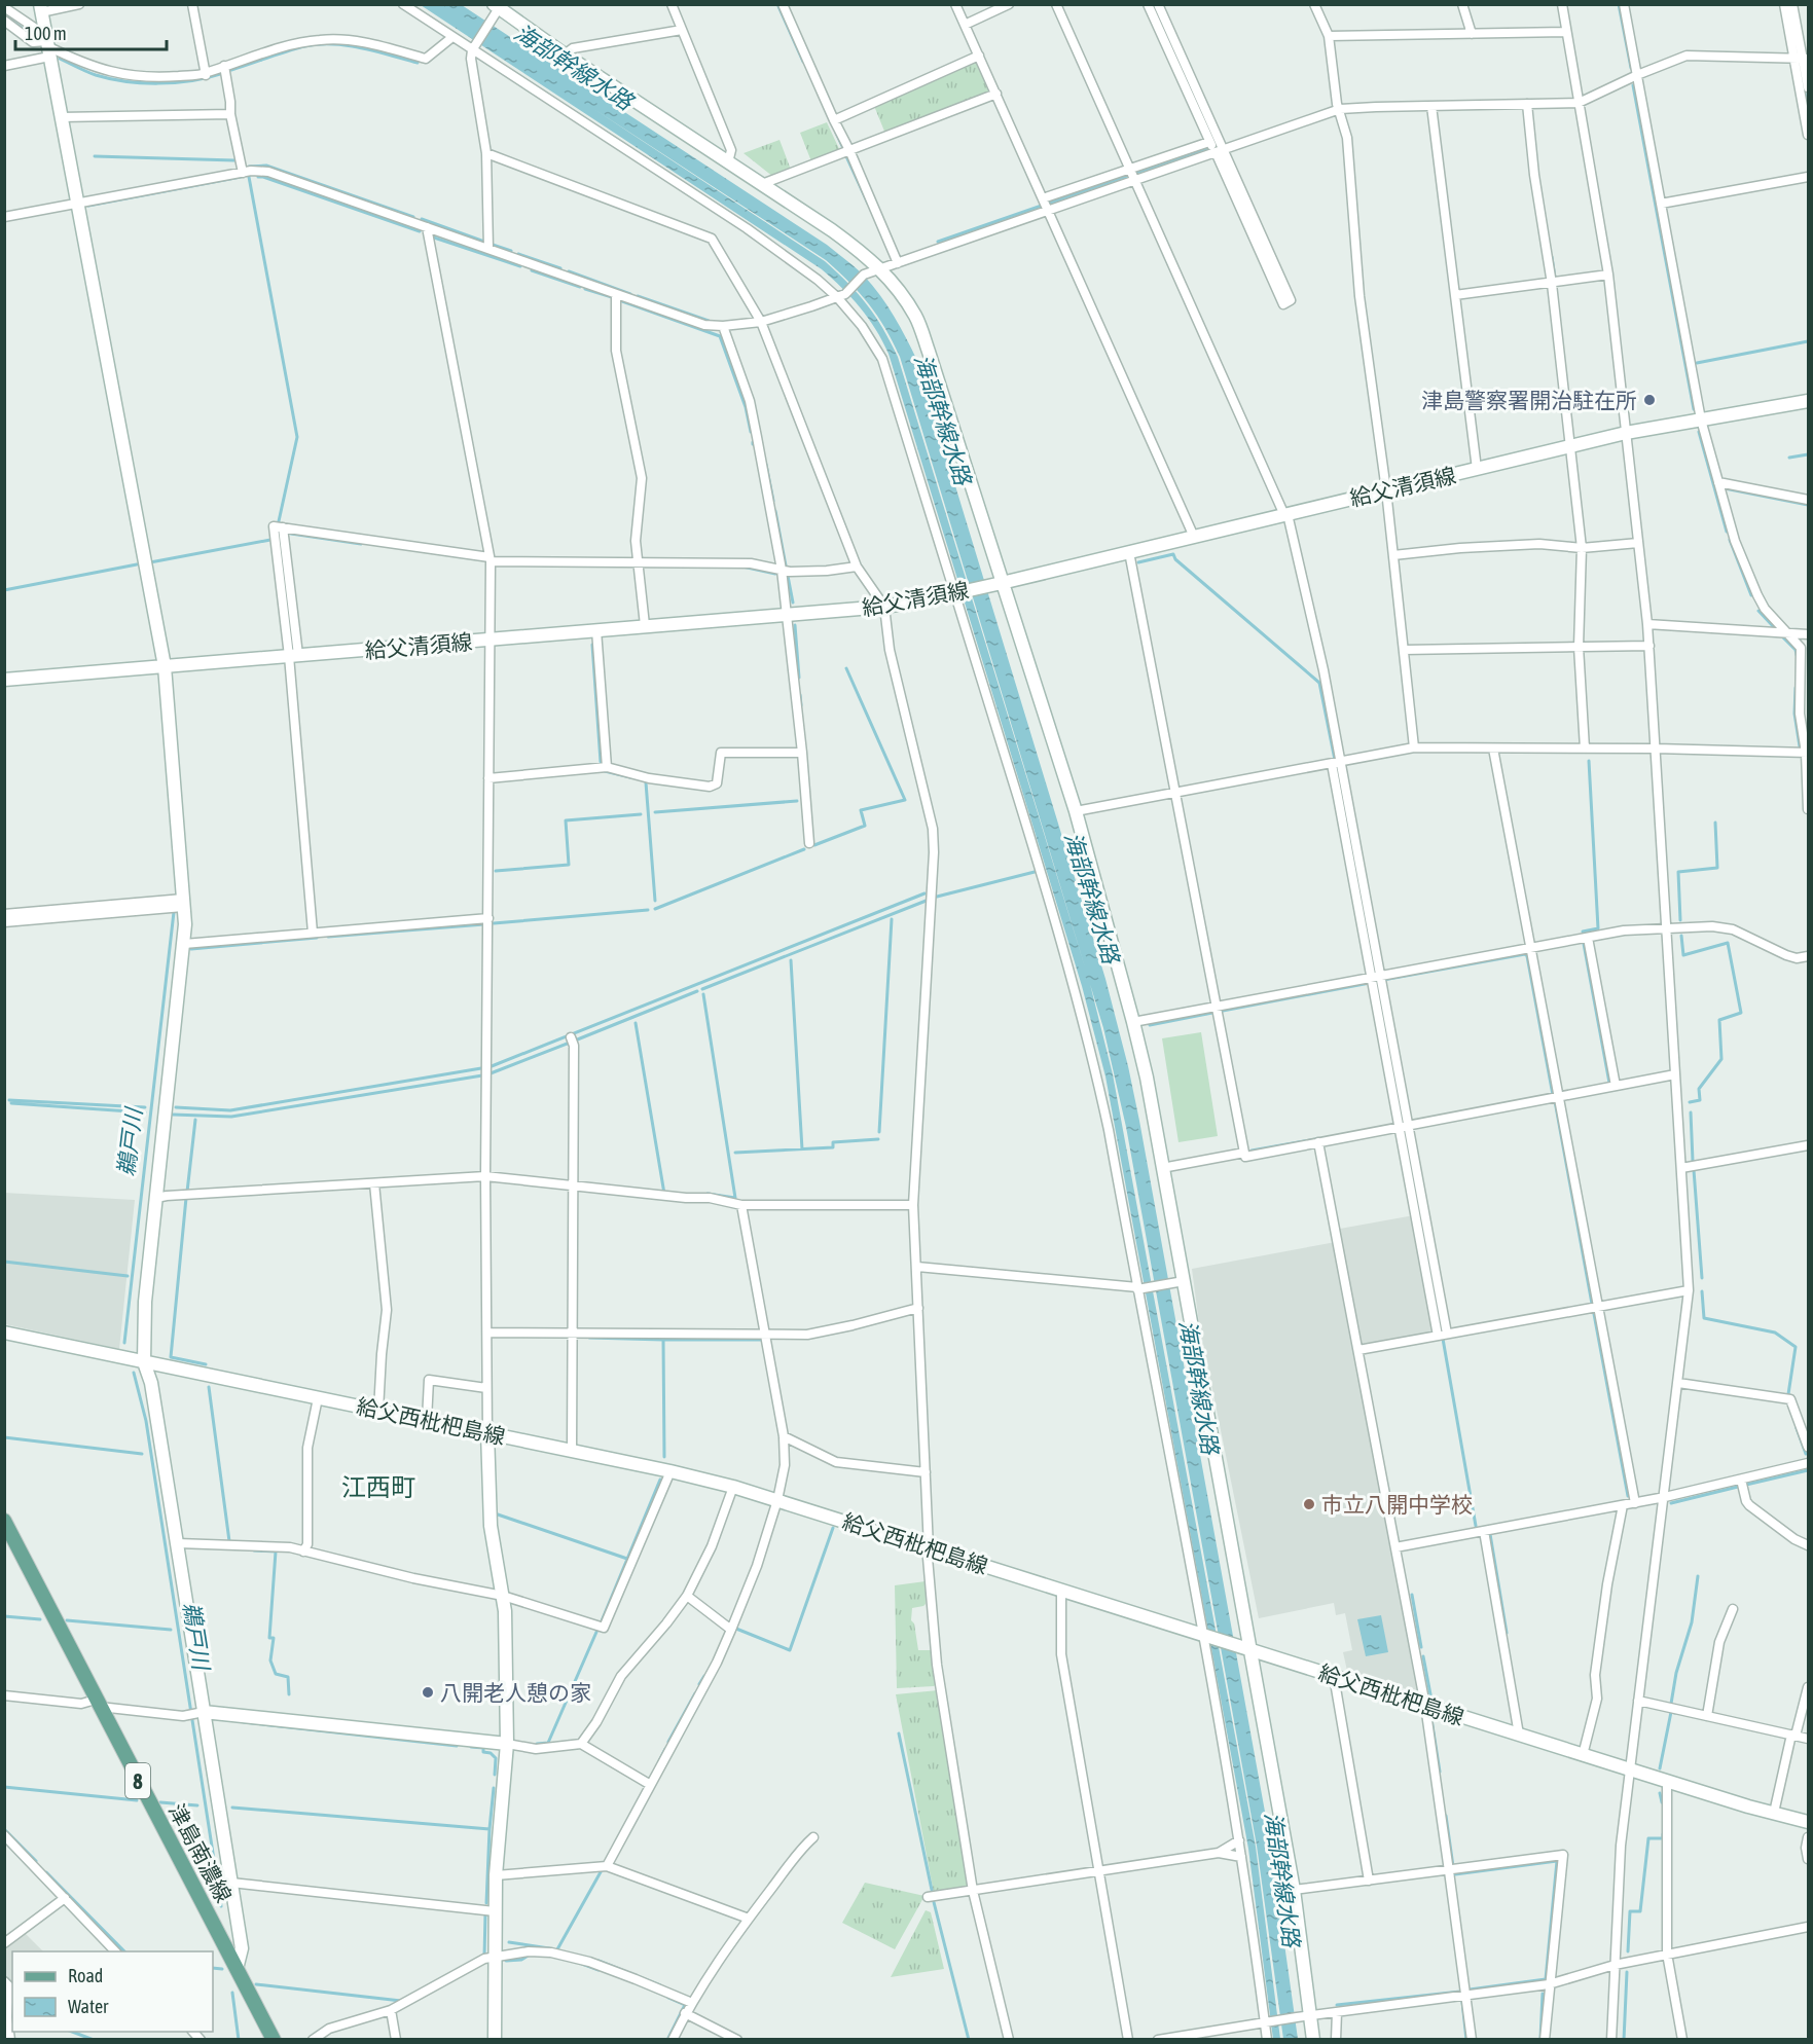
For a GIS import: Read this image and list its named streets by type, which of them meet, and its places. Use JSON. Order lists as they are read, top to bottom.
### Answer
{
  "streets": {
    "main road": ["8", "津島南濃線"],
    "street": ["給父清須線", "給父西枇杷島線"]
  },
  "districts": ["江西町"],
  "water": ["海部幹線水路", "鵜戸川"],
  "places": ["津島警察署開治駐在所", "市立八開中学校", "八開老人憩の家"],
  "legend": ["Road", "Water"],
  "scale_bar": "100 m"
}
